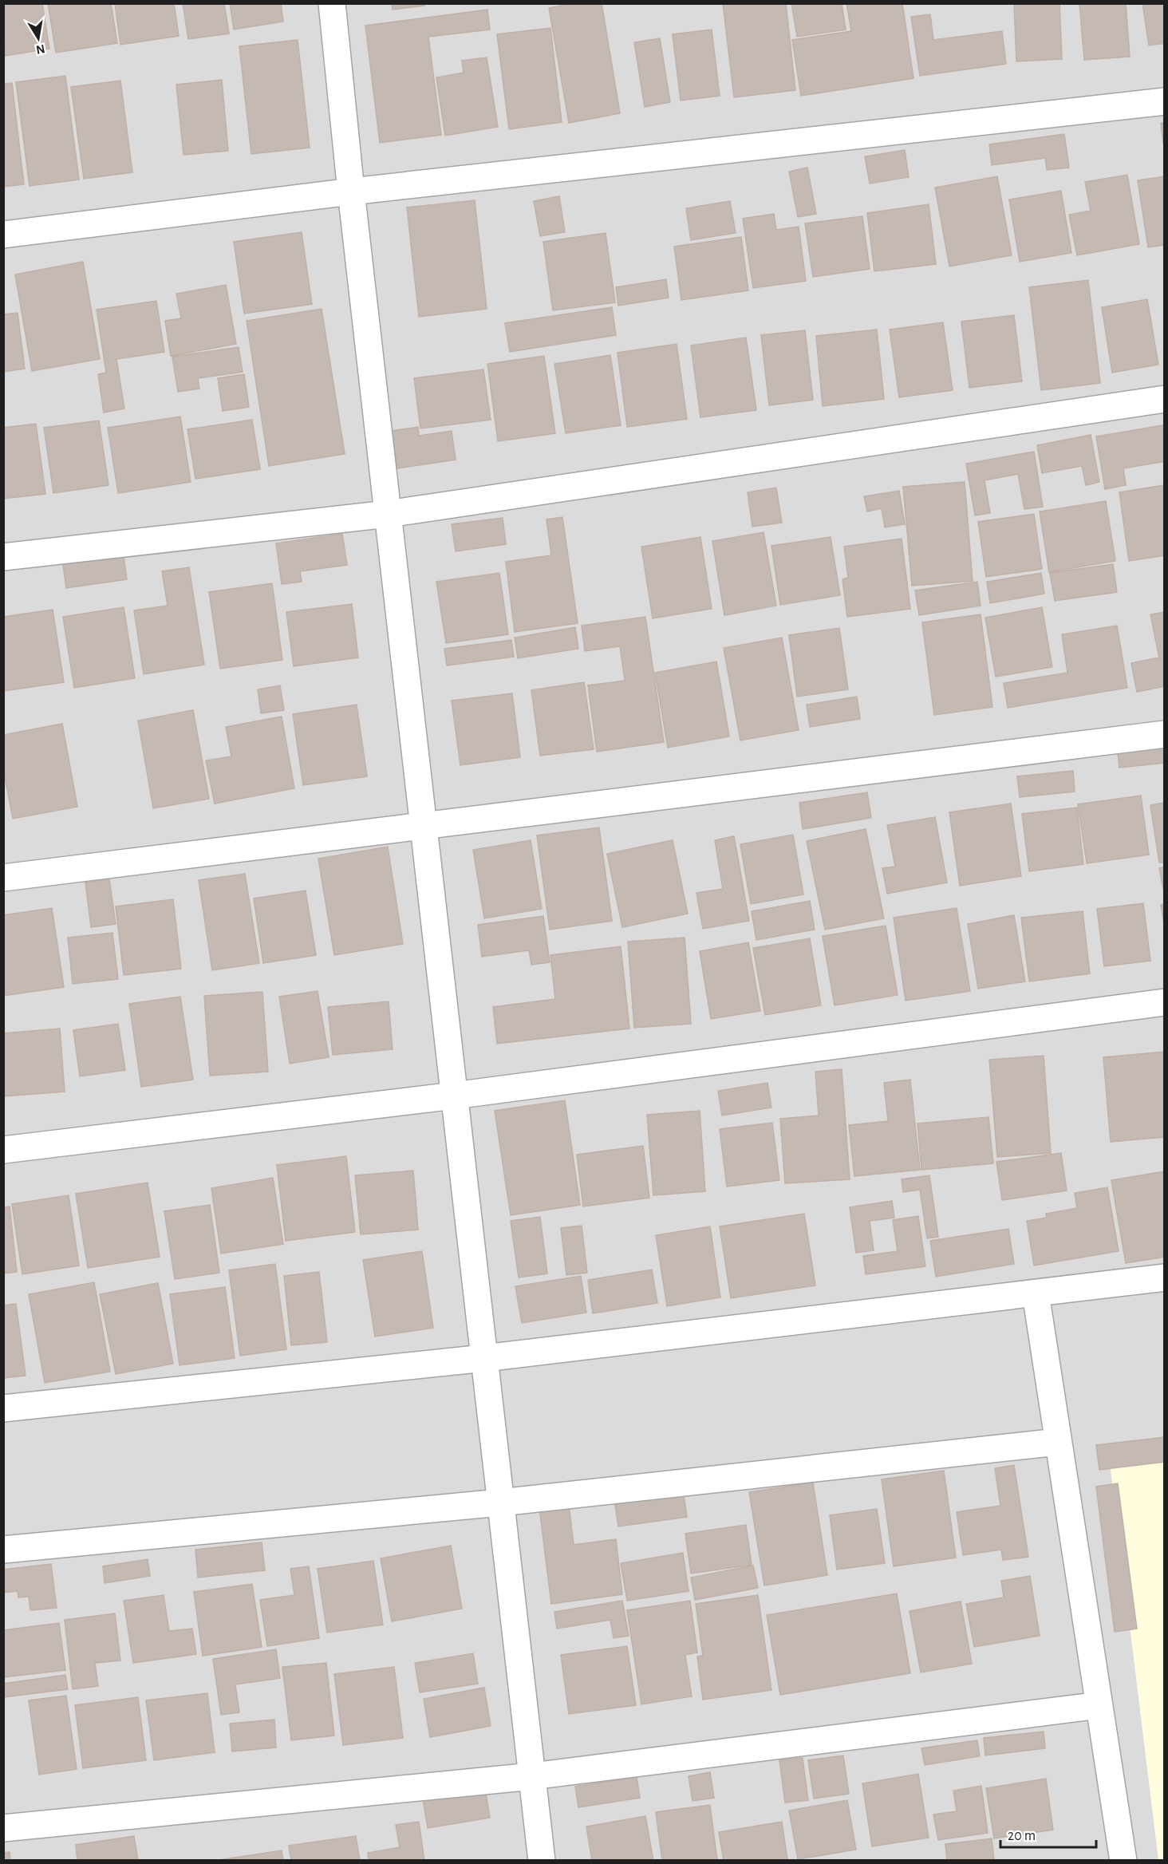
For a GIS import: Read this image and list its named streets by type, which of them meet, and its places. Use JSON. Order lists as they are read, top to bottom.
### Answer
{
  "scale_bar": "20 m",
  "north": "bottom"
}
